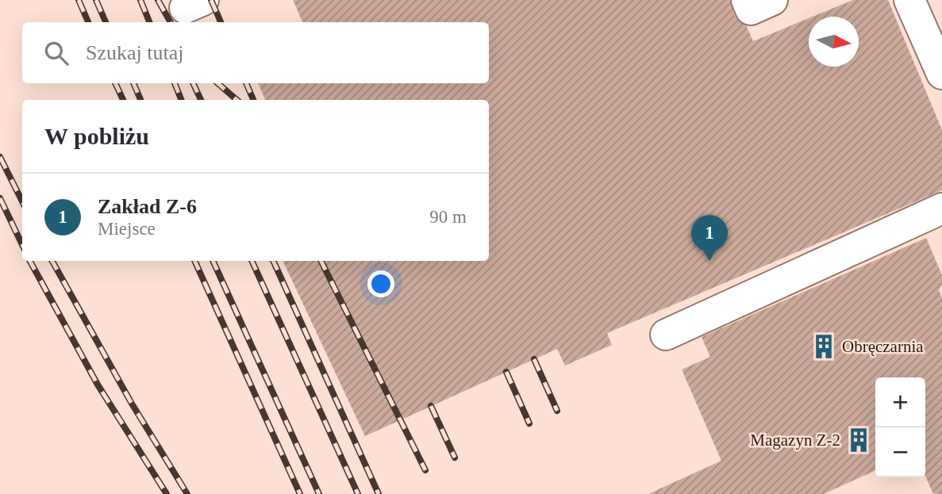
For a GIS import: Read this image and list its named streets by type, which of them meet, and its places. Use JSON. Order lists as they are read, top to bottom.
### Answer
{
  "places": {
    "building": ["Obręczarnia", "Magazyn Z-2"]
  },
  "north": "right",
  "page": {
    "search": "Szukaj tutaj",
    "heading": "W pobliżu",
    "list": [
      {
        "mark": "1",
        "name": "Zakład Z-6",
        "note": "Miejsce",
        "value": "90 m"
      }
    ],
    "pins": "1",
    "map_buttons": ["+", "−"]
  }
}
